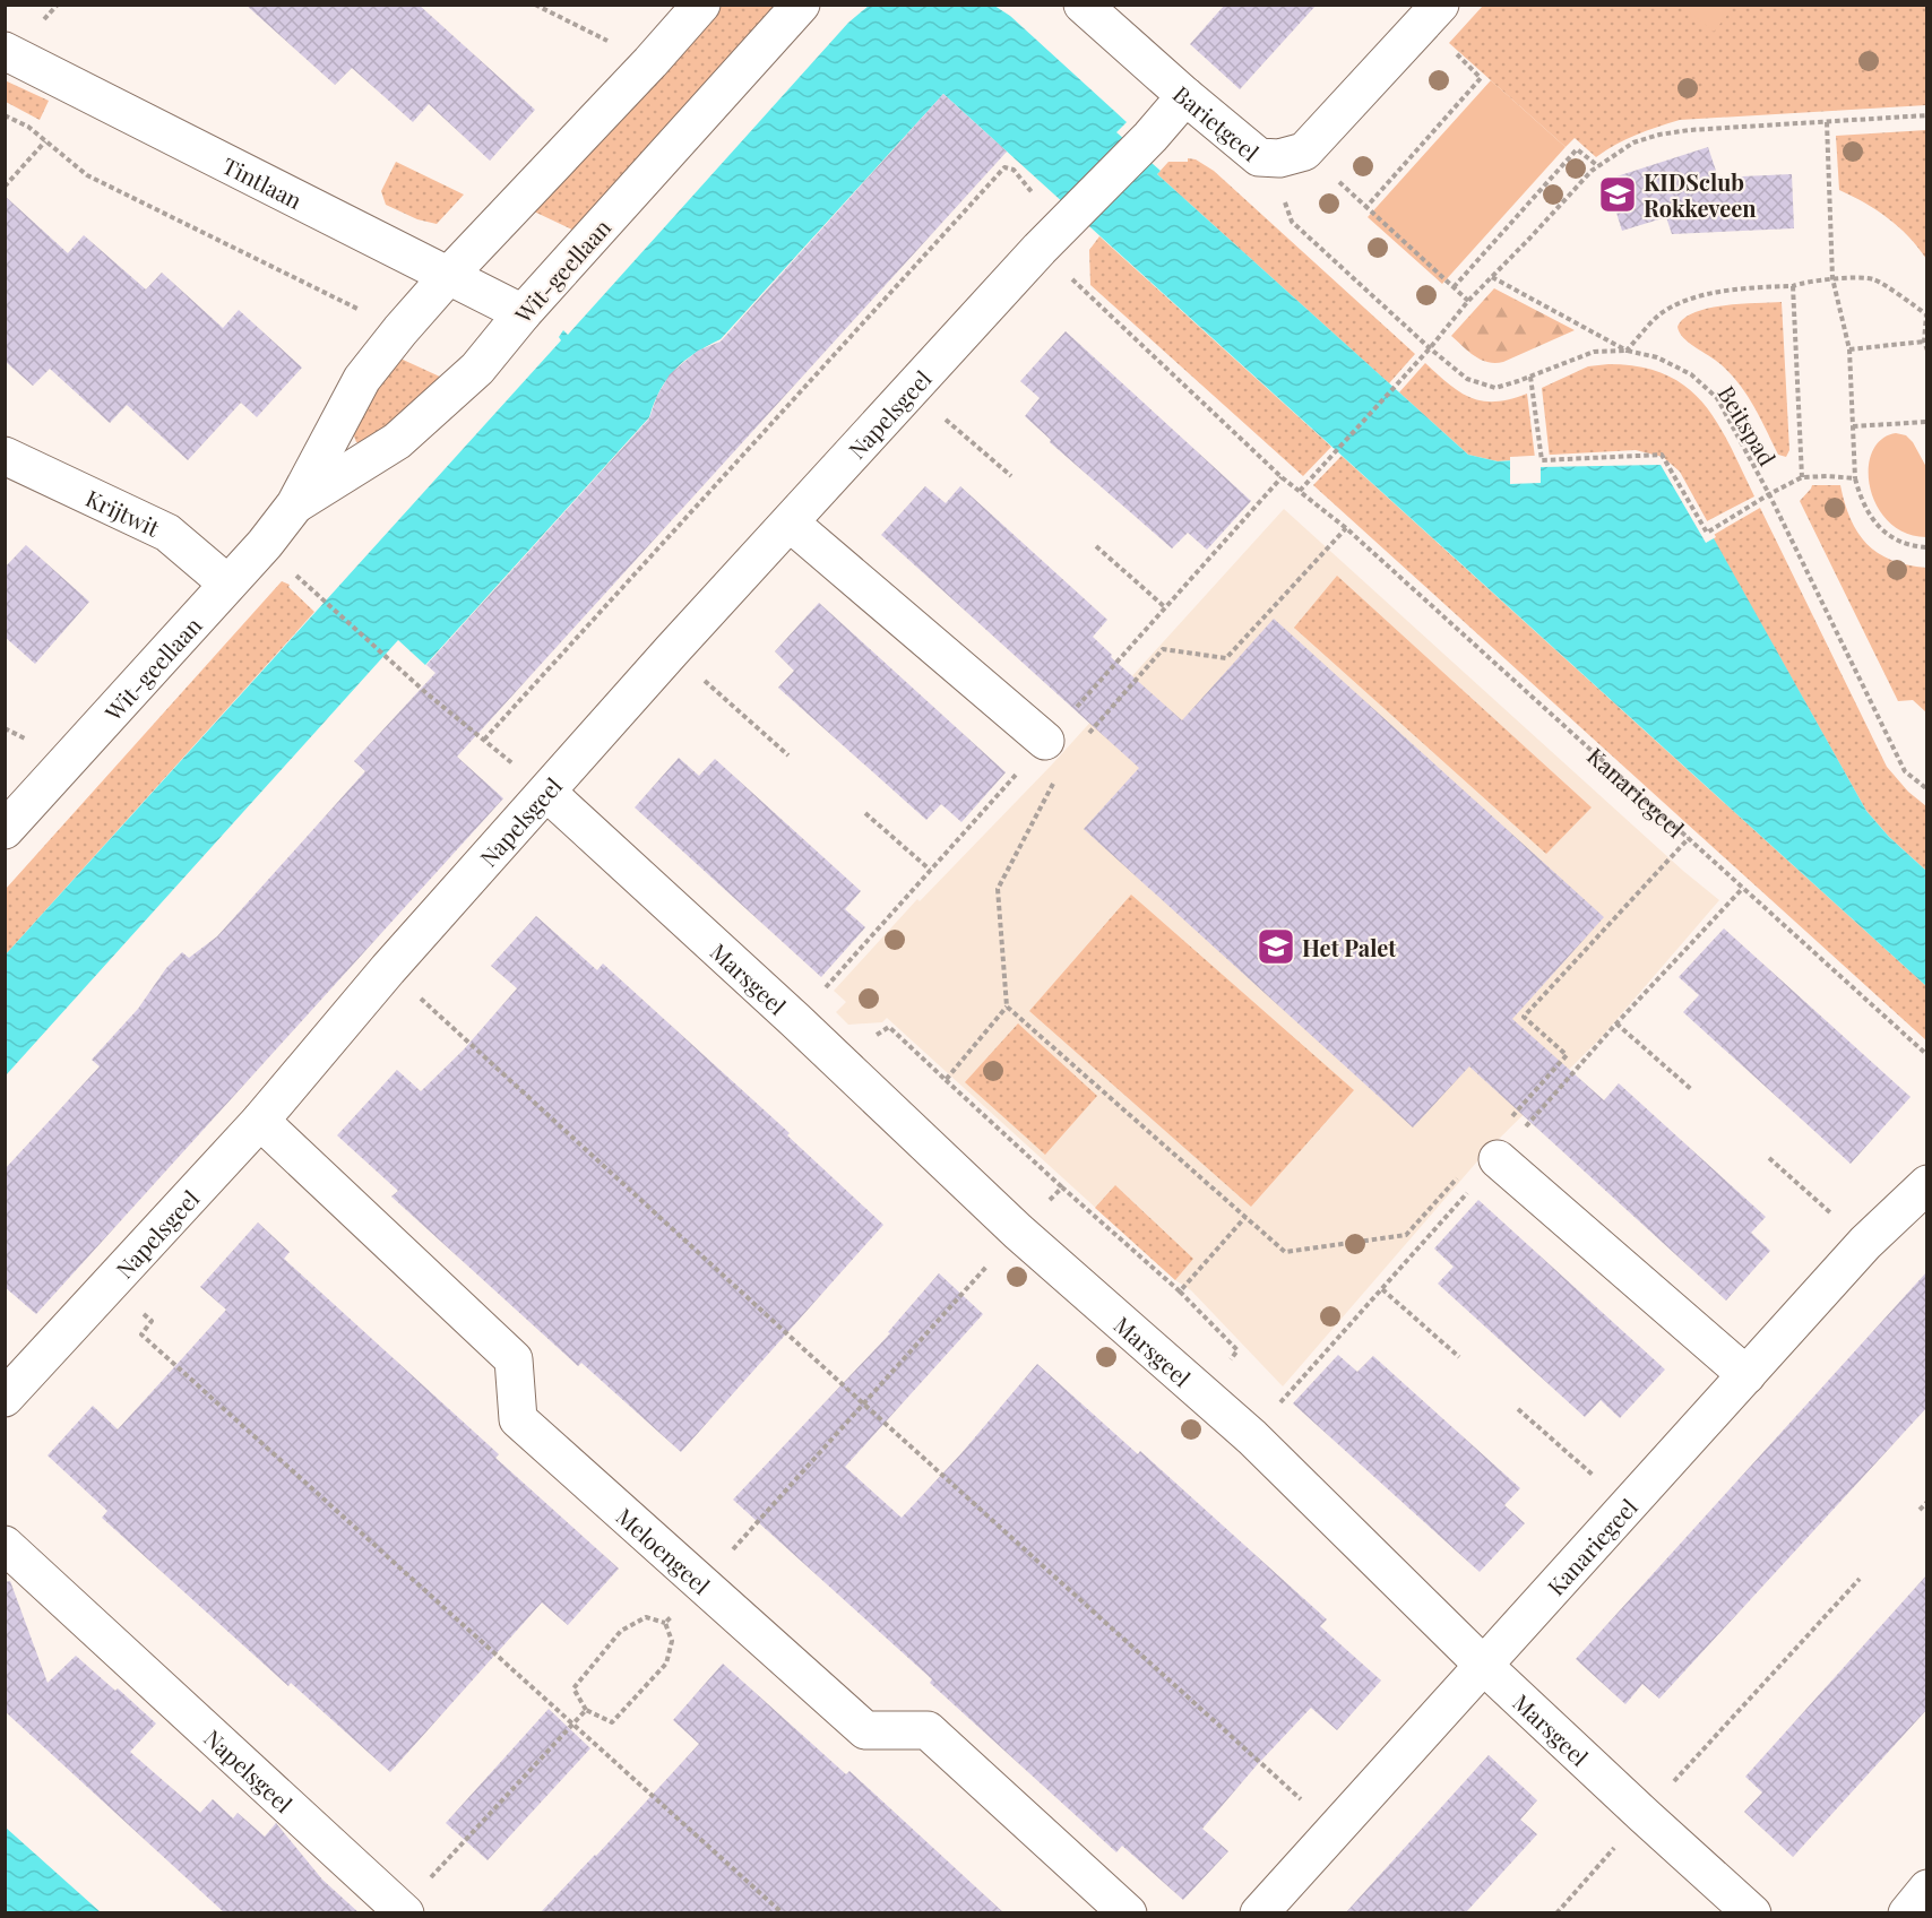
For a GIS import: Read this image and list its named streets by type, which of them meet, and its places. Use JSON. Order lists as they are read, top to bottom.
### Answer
{
  "streets": {
    "street": [
      "Barietgeel",
      "Tintlaan",
      "Wit-geellaan",
      "Napelsgeel",
      "Krijtwit",
      "Kanariegeel",
      "Marsgeel",
      "Meloengeel"
    ],
    "path": ["Beitspad"]
  },
  "crossings": [
    ["Barietgeel", "Napelsgeel"],
    ["Barietgeel", "Beitspad"],
    ["Tintlaan", "Wit-geellaan"],
    ["Wit-geellaan", "Krijtwit"],
    ["Napelsgeel", "Marsgeel"],
    ["Napelsgeel", "Meloengeel"],
    ["Kanariegeel", "Marsgeel"]
  ],
  "places": {
    "school or university": ["KIDSclub Rokkeveen", "Het Palet"]
  }
}
